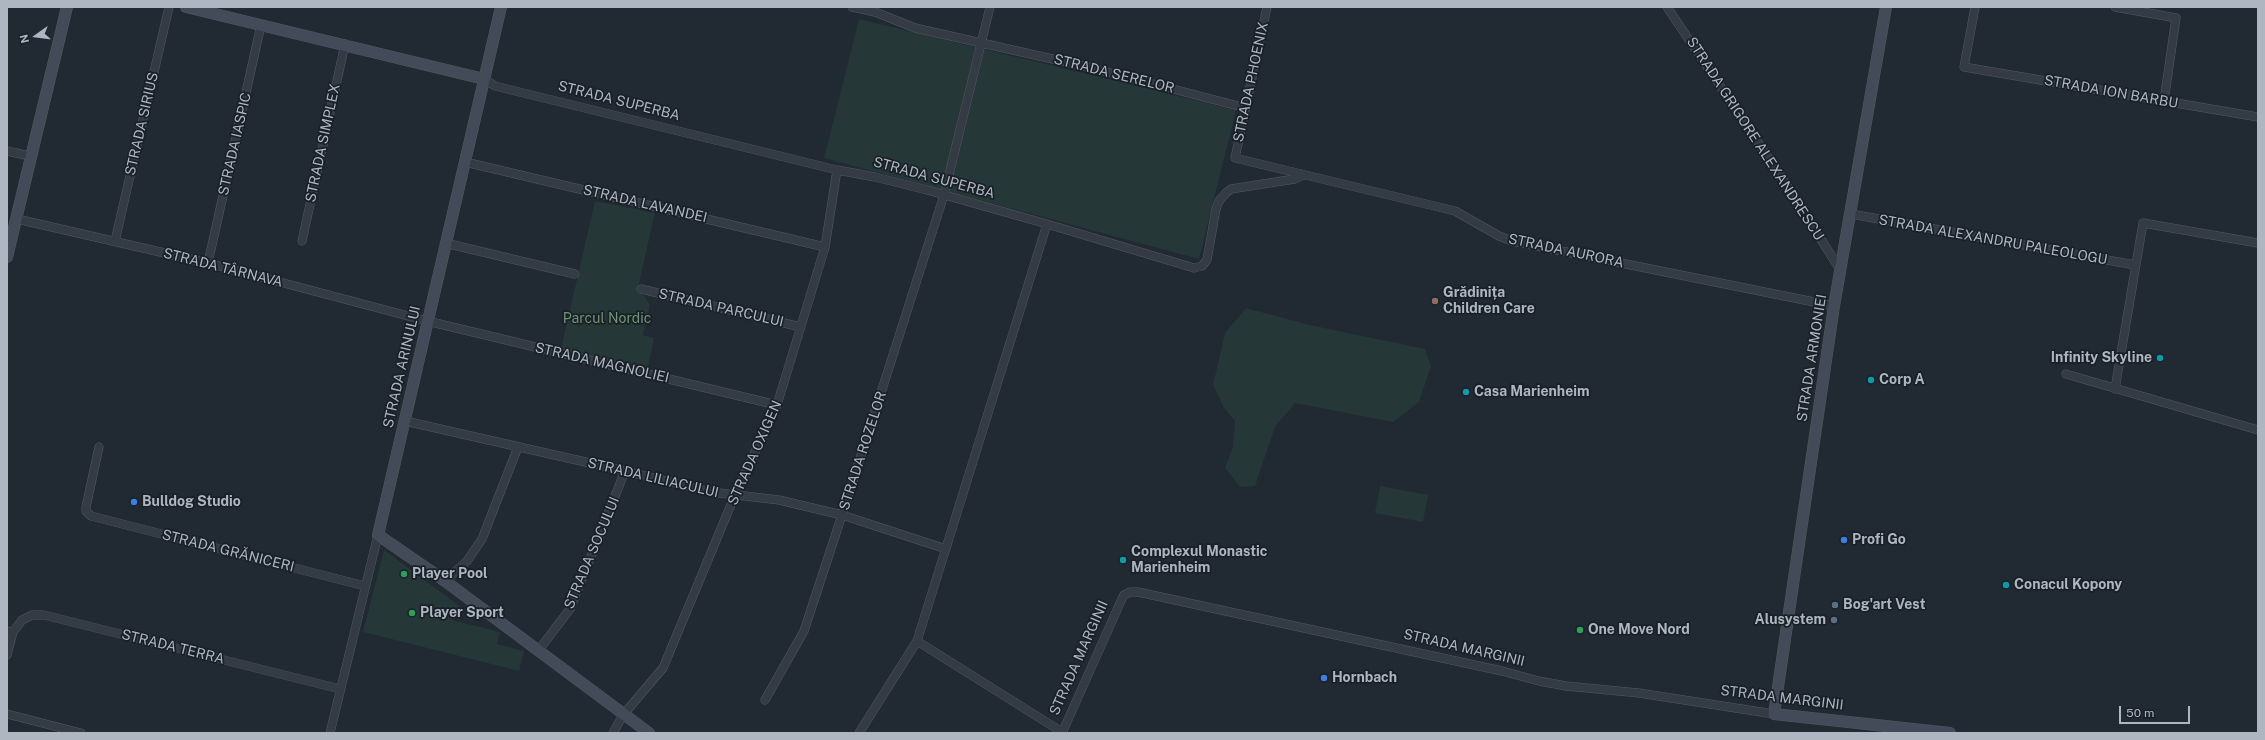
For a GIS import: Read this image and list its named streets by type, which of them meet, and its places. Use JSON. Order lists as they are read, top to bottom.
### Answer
{
  "streets": {
    "street": [
      "STRADA SERELOR",
      "STRADA PHOENIX",
      "STRADA ION BARBU",
      "STRADA SUPERBA",
      "STRADA SIRIUS",
      "STRADA GRIGORE ALEXANDRESCU",
      "STRADA SIMPLEX",
      "STRADA IASPIC",
      "STRADA LAVANDEI",
      "STRADA ALEXANDRU PALEOLOGU",
      "STRADA AURORA",
      "STRADA TÂRNAVA",
      "STRADA PARCULUI",
      "STRADA ARMONIEI",
      "STRADA MAGNOLIEI",
      "STRADA ARINULUI",
      "STRADA ROZELOR",
      "STRADA OXIGEN",
      "STRADA LILIACULUI",
      "STRADA GRĂNICERI",
      "STRADA SOCULUI",
      "STRADA TERRA",
      "STRADA MARGINII"
    ]
  },
  "crossings": [
    ["STRADA SERELOR", "STRADA PHOENIX"],
    ["STRADA SERELOR", "STRADA ROZELOR"],
    ["STRADA PHOENIX", "STRADA AURORA"],
    ["STRADA SUPERBA", "STRADA SIMPLEX"],
    ["STRADA SUPERBA", "STRADA IASPIC"],
    ["STRADA SUPERBA", "STRADA AURORA"],
    ["STRADA SUPERBA", "STRADA ARINULUI"],
    ["STRADA SUPERBA", "STRADA ROZELOR"],
    ["STRADA SUPERBA", "STRADA OXIGEN"],
    ["STRADA SIRIUS", "STRADA TÂRNAVA"],
    ["STRADA GRIGORE ALEXANDRESCU", "STRADA ARMONIEI"],
    ["STRADA IASPIC", "STRADA TÂRNAVA"],
    ["STRADA LAVANDEI", "STRADA ARINULUI"],
    ["STRADA LAVANDEI", "STRADA OXIGEN"],
    ["STRADA ALEXANDRU PALEOLOGU", "STRADA ARMONIEI"],
    ["STRADA AURORA", "STRADA ARMONIEI"],
    ["STRADA TÂRNAVA", "STRADA MAGNOLIEI"],
    ["STRADA TÂRNAVA", "STRADA ARINULUI"],
    ["STRADA PARCULUI", "STRADA OXIGEN"],
    ["STRADA ARMONIEI", "STRADA MARGINII"],
    ["STRADA MAGNOLIEI", "STRADA ARINULUI"],
    ["STRADA MAGNOLIEI", "STRADA OXIGEN"],
    ["STRADA ARINULUI", "STRADA LILIACULUI"],
    ["STRADA ARINULUI", "STRADA GRĂNICERI"],
    ["STRADA ARINULUI", "STRADA TERRA"],
    ["STRADA ROZELOR", "STRADA LILIACULUI"],
    ["STRADA OXIGEN", "STRADA LILIACULUI"],
    ["STRADA LILIACULUI", "STRADA SOCULUI"]
  ],
  "parks": ["Parcul Nordic"],
  "places": [
    "Grădinița Children Care",
    "Infinity Skyline",
    "Corp A",
    "Casa Marienheim",
    "Bulldog Studio",
    "Profi Go",
    "Complexul Monastic Marienheim",
    "Player Pool",
    "Conacul Kopony",
    "Bog'art Vest",
    "Player Sport",
    "Alusystem",
    "One Move Nord",
    "Hornbach"
  ],
  "scale_bar": "50 m",
  "north": "left"
}
